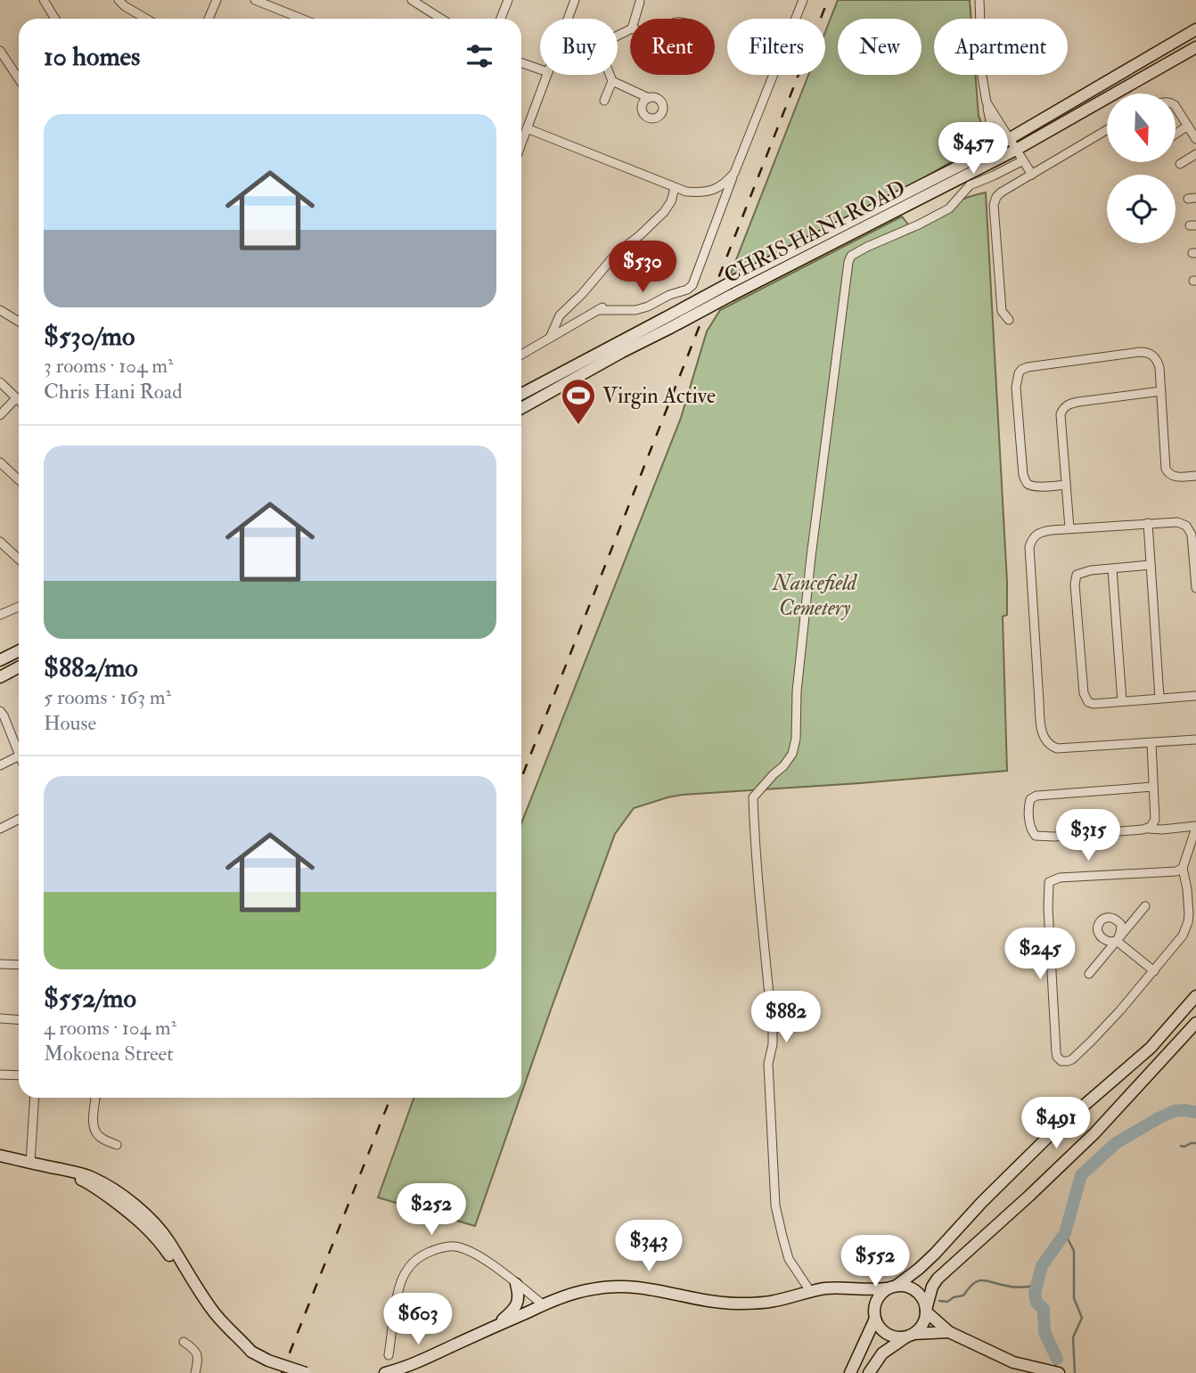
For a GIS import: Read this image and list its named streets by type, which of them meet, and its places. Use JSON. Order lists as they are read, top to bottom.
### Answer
{
  "streets": {
    "main road": ["CHRIS HANI ROAD"]
  },
  "parks": ["Nancefield Cemetery"],
  "places": {
    "sports": ["Virgin Active"]
  },
  "north": "bottom",
  "page": {
    "chip": [
      "Buy",
      "Rent",
      "Filters",
      "New",
      "Apartment"
    ],
    "heading": "10 homes",
    "list": [
      {
        "name": "$530/mo",
        "note": "3 rooms · 104 m² · Chris Hani Road"
      },
      {
        "name": "$882/mo",
        "note": "5 rooms · 163 m² · House"
      },
      {
        "name": "$552/mo",
        "note": "4 rooms · 104 m² · Mokoena Street"
      }
    ],
    "price": [
      "$457",
      "$530",
      "$315",
      "$245",
      "$882",
      "$491",
      "$252",
      "$343",
      "$552",
      "$603"
    ]
  }
}
